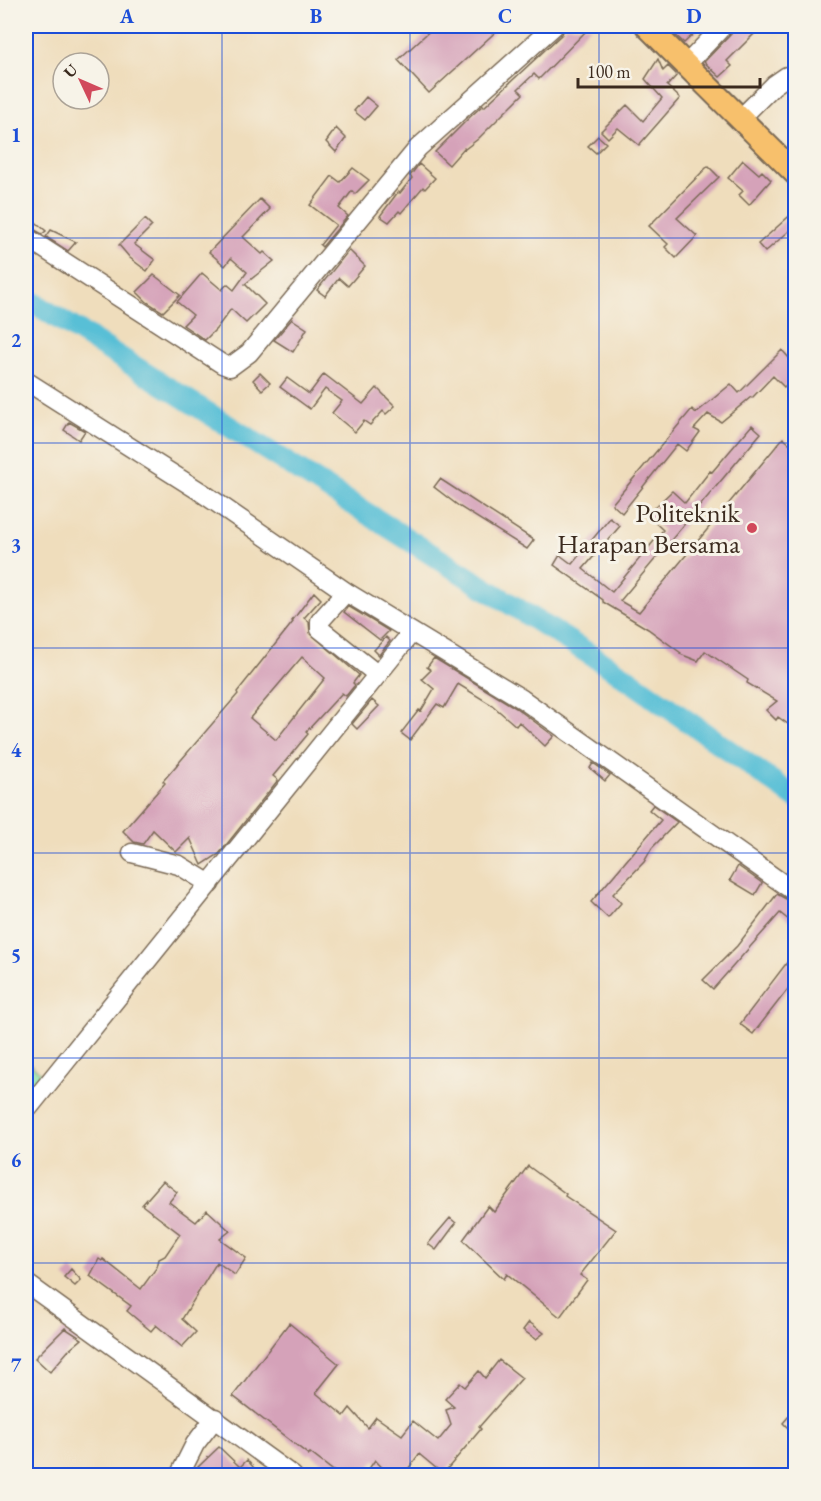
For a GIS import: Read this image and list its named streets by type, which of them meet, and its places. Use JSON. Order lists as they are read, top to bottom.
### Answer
{
  "places": ["Politeknik Harapan Bersama"],
  "scale_bar": "100 m",
  "north": "top left",
  "grid": {
    "columns": [
      "A",
      "B",
      "C",
      "D"
    ],
    "rows": [
      "1",
      "2",
      "3",
      "4",
      "5",
      "6",
      "7"
    ]
  }
}
